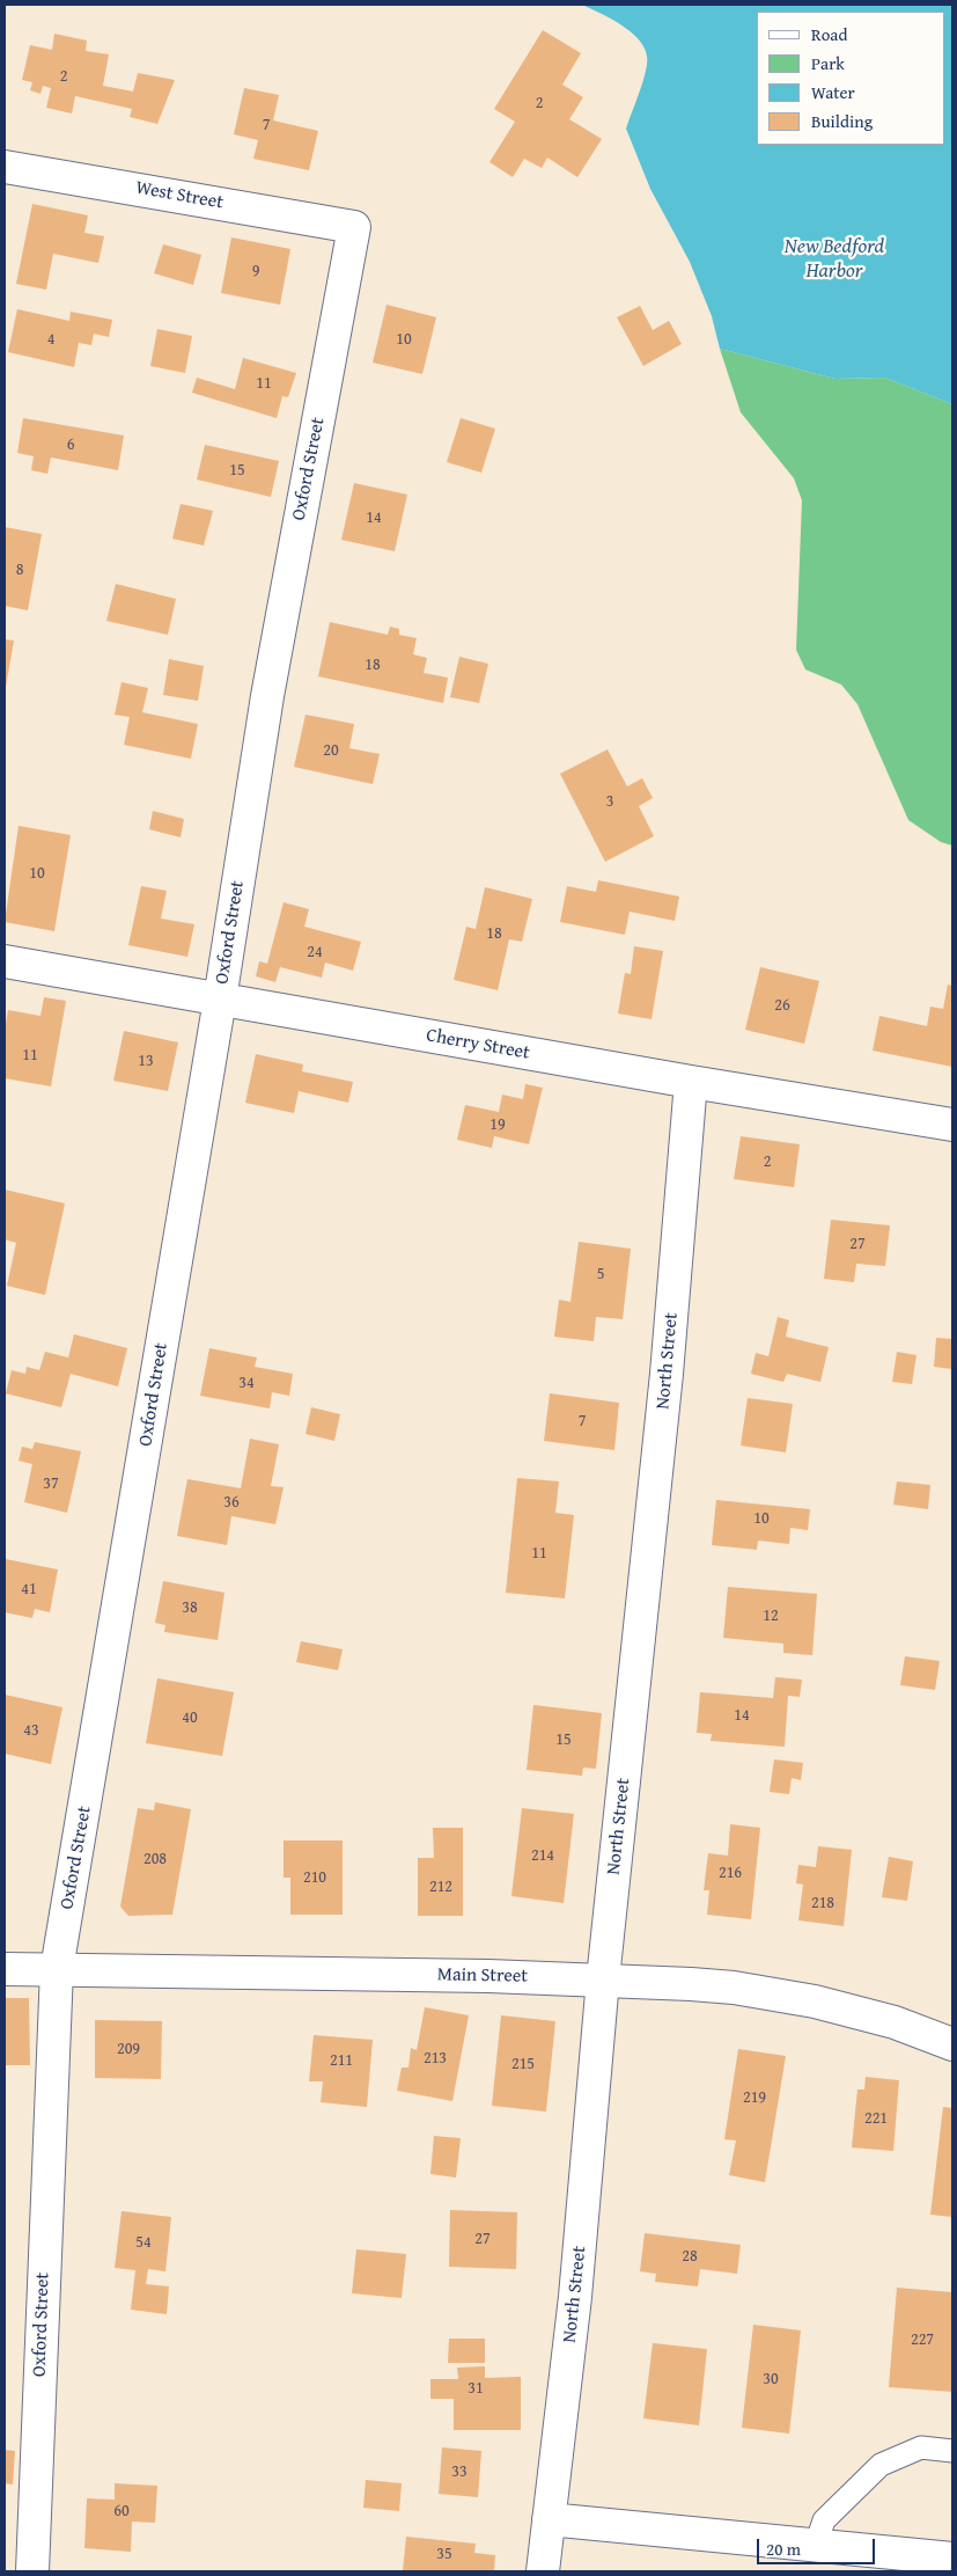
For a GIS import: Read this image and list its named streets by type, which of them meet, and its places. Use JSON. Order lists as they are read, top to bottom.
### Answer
{
  "streets": {
    "street": [
      "West Street",
      "Oxford Street",
      "Cherry Street",
      "North Street",
      "Main Street"
    ]
  },
  "crossings": [
    ["West Street", "Oxford Street"],
    ["Oxford Street", "Cherry Street"],
    ["Oxford Street", "Main Street"],
    ["Cherry Street", "North Street"],
    ["North Street", "Main Street"]
  ],
  "water": ["New Bedford Harbor"],
  "house_numbers": [
    "2",
    "2",
    "7",
    "9",
    "4",
    "10",
    "11",
    "6",
    "15",
    "14",
    "8",
    "18",
    "20",
    "3",
    "10",
    "18",
    "24",
    "26",
    "11",
    "13",
    "19",
    "2",
    "27",
    "5",
    "34",
    "7",
    "37",
    "36",
    "10",
    "11",
    "41",
    "38",
    "12",
    "14",
    "40",
    "43",
    "15",
    "214",
    "208",
    "216",
    "210",
    "212",
    "218",
    "209",
    "213",
    "211",
    "215",
    "219",
    "221",
    "27",
    "54",
    "28",
    "227",
    "30",
    "31",
    "33",
    "60",
    "35"
  ],
  "legend": [
    "Road",
    "Park",
    "Water",
    "Building"
  ],
  "scale_bar": "20 m"
}
